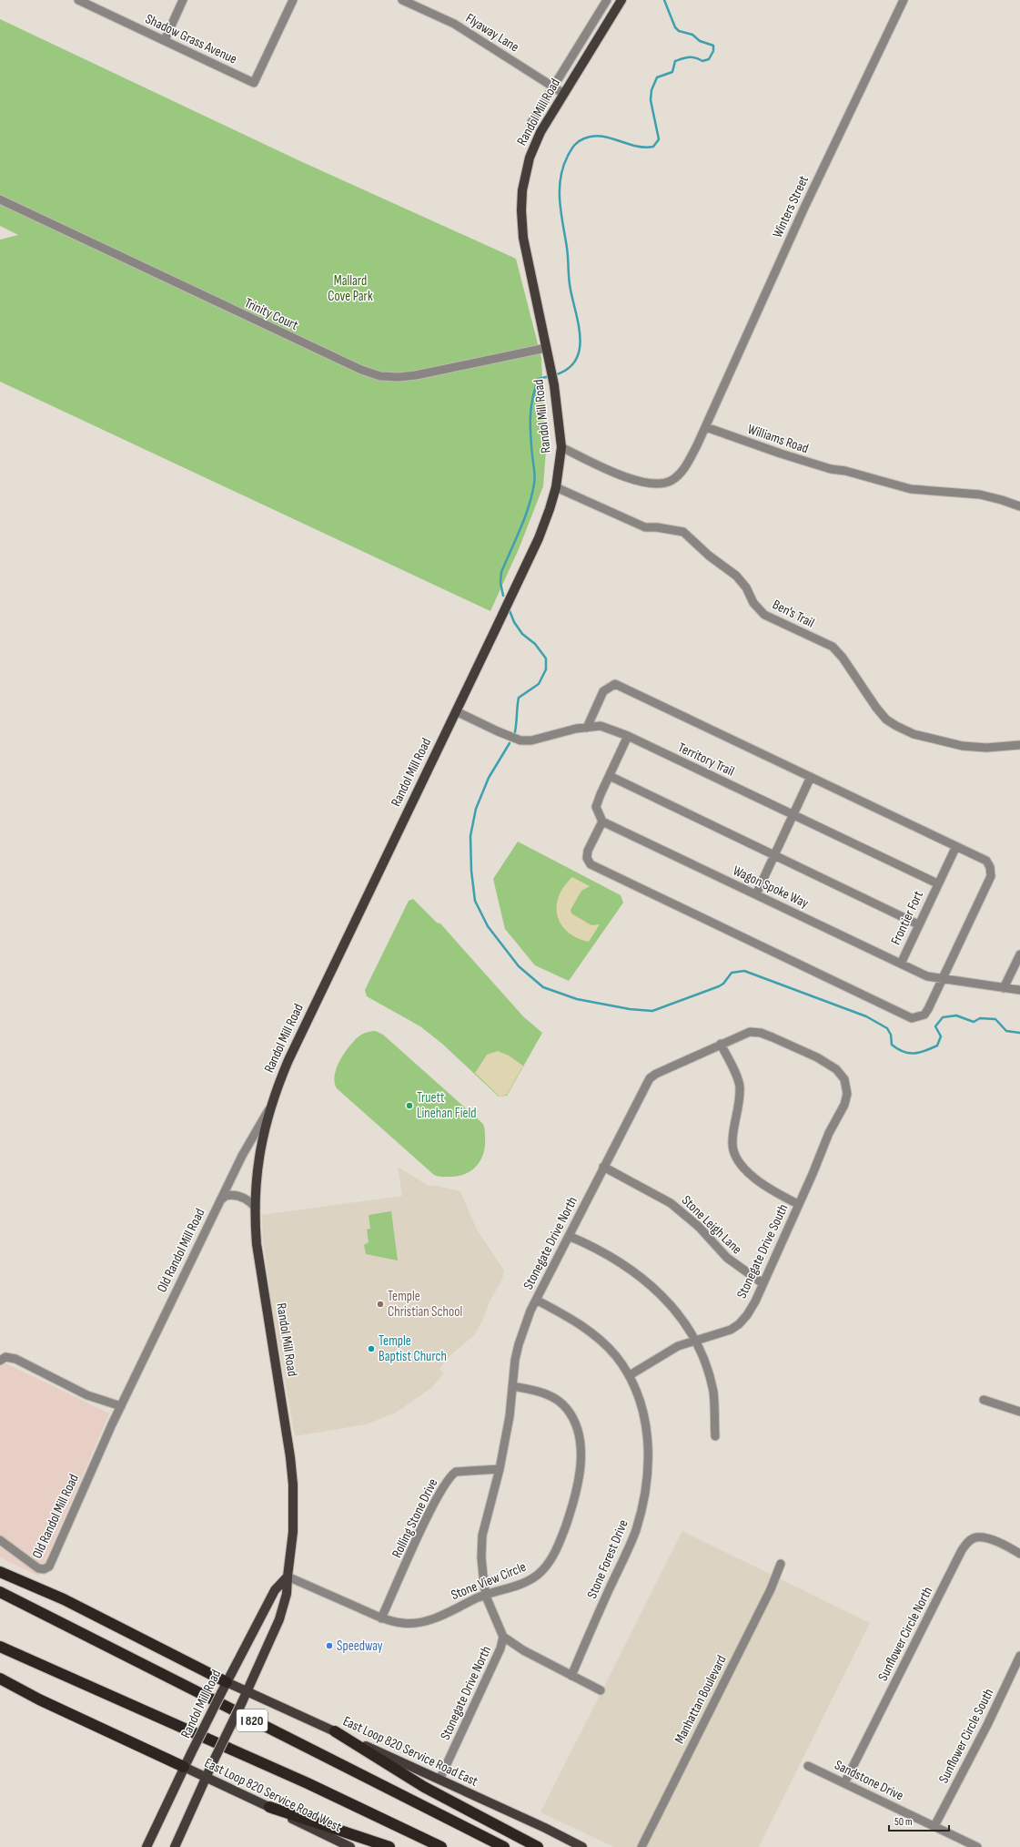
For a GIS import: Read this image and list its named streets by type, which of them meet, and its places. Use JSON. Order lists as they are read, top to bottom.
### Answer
{
  "streets": {
    "highway": ["I 820"],
    "main road": ["Randol Mill Road", "East Loop 820 Service Road East", "East Loop 820 Service Road West"],
    "street": [
      "Flyaway Lane",
      "Shadow Grass Avenue",
      "Winters Street",
      "Trinity Court",
      "Williams Road",
      "Ben's Trail",
      "Territory Trail",
      "Wagon Spoke Way",
      "Frontier Fort",
      "Stone Leigh Lane",
      "Stonegate Drive North",
      "Old Randol Mill Road",
      "Stonegate Drive South",
      "Rolling Stone Drive",
      "Stone Forest Drive",
      "Stone View Circle",
      "Sunflower Circle North",
      "Manhattan Boulevard",
      "Sunflower Circle South",
      "Sandstone Drive"
    ]
  },
  "crossings": [
    ["Flyaway Lane", "Randol Mill Road"],
    ["Randol Mill Road", "Trinity Court"],
    ["Randol Mill Road", "Ben's Trail"],
    ["Randol Mill Road", "Territory Trail"],
    ["Randol Mill Road", "Old Randol Mill Road"],
    ["Randol Mill Road", "Stone View Circle"],
    ["Randol Mill Road", "East Loop 820 Service Road East"],
    ["Randol Mill Road", "East Loop 820 Service Road West"],
    ["Winters Street", "Williams Road"],
    ["Territory Trail", "Frontier Fort"],
    ["Wagon Spoke Way", "Frontier Fort"],
    ["Stone Leigh Lane", "Stonegate Drive North"],
    ["Stone Leigh Lane", "Stonegate Drive South"],
    ["Stonegate Drive North", "Stonegate Drive South"],
    ["Stonegate Drive North", "Rolling Stone Drive"],
    ["Stonegate Drive North", "Stone Forest Drive"],
    ["Stonegate Drive North", "Stone View Circle"],
    ["Stonegate Drive North", "East Loop 820 Service Road East"],
    ["Stonegate Drive South", "Stone Forest Drive"],
    ["Rolling Stone Drive", "Stone View Circle"],
    ["Sunflower Circle North", "Sandstone Drive"],
    ["Sunflower Circle South", "Sandstone Drive"]
  ],
  "parks": ["Mallard Cove Park"],
  "places": [
    "Truett Linehan Field",
    "Temple Christian School",
    "Temple Baptist Church",
    "Speedway"
  ],
  "scale_bar": "50 m"
}
